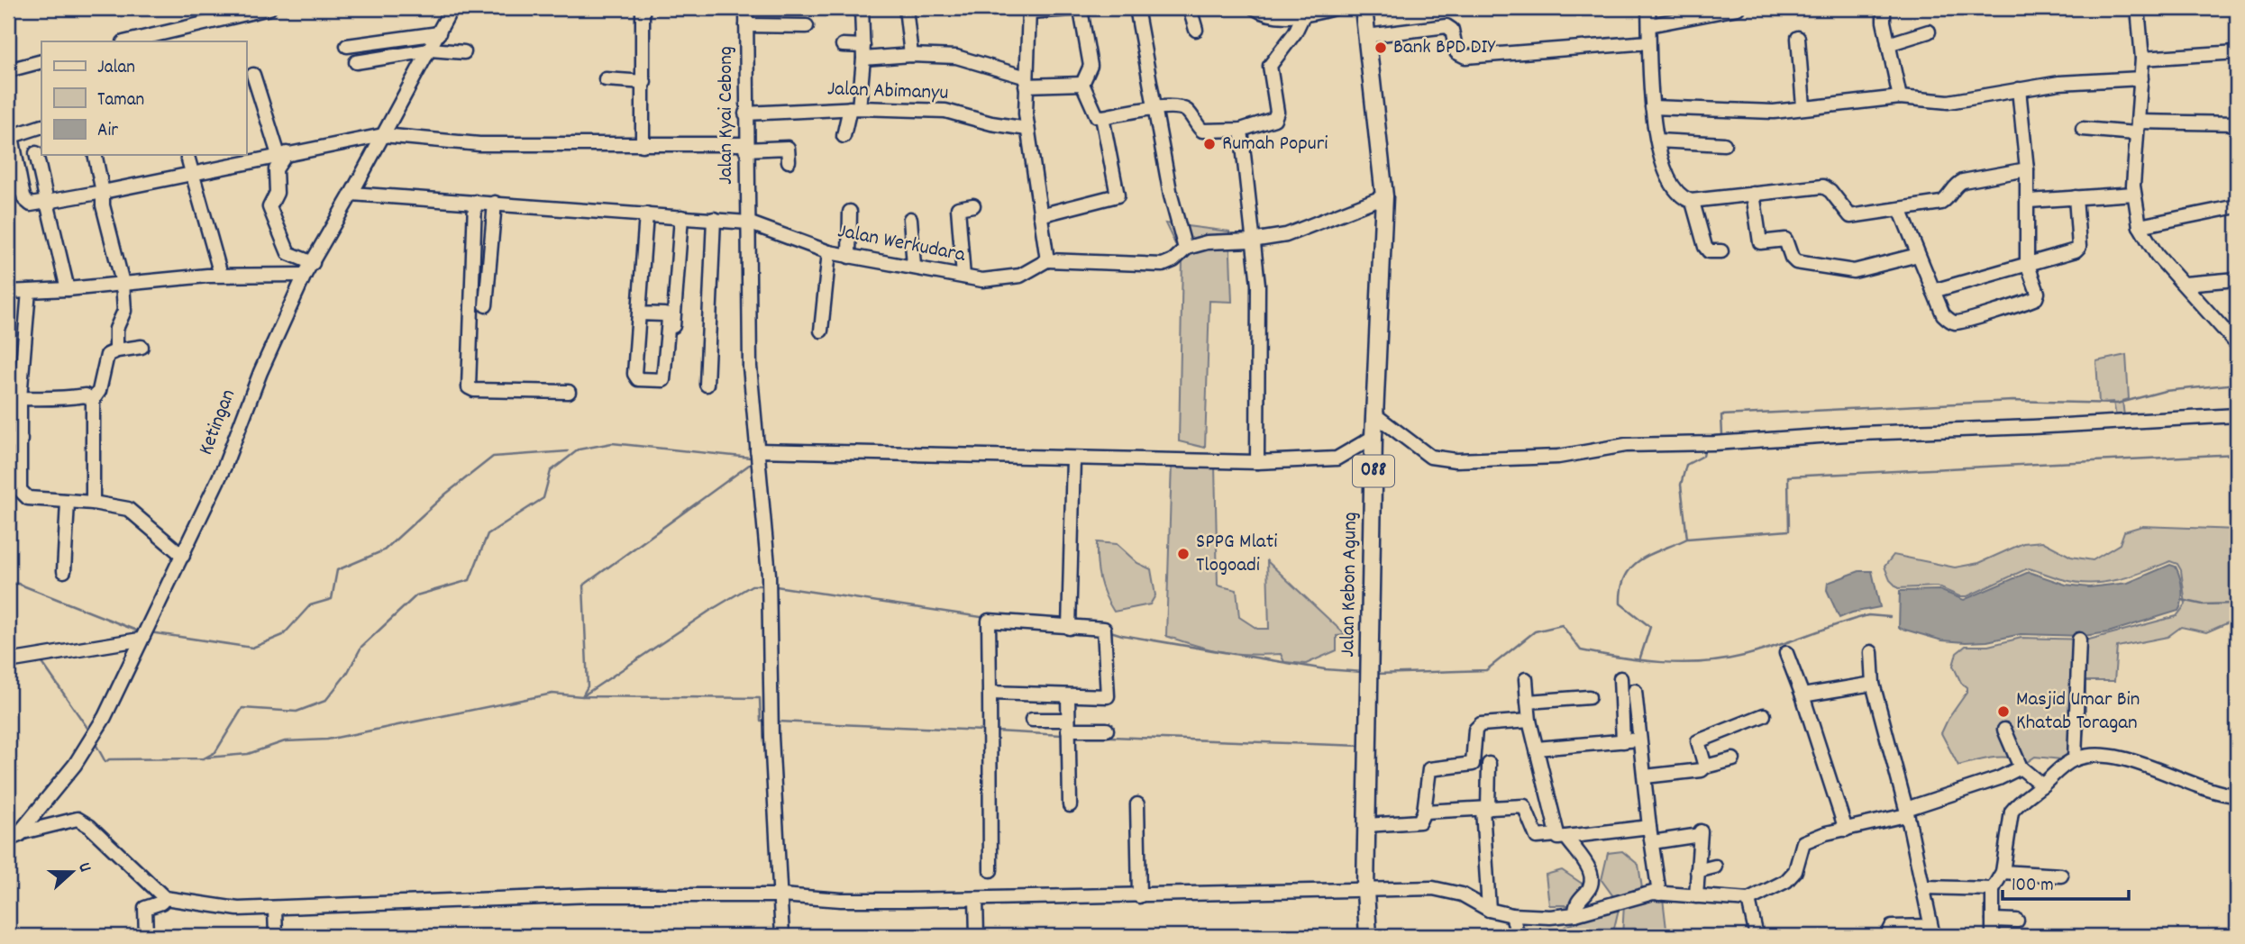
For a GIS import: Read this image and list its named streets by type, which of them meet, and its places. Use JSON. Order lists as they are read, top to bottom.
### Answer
{
  "streets": {
    "main road": ["088", "Jalan Kebon Agung"],
    "street": [
      "Jalan Abimanyu",
      "Jalan Kyai Cebong",
      "Jalan Werkudara",
      "Ketingan"
    ]
  },
  "crossings": [
    ["Jalan Abimanyu", "Jalan Kyai Cebong"],
    ["Jalan Kyai Cebong", "Jalan Werkudara"],
    ["Jalan Werkudara", "Ketingan"]
  ],
  "places": [
    "Bank BPD DIY",
    "Rumah Popuri",
    "SPPG Mlati Tlogoadi",
    "Masjid Umar Bin Khatab Toragan"
  ],
  "legend": ["Jalan", "Taman", "Air"],
  "scale_bar": "100 m",
  "north": "right"
}
